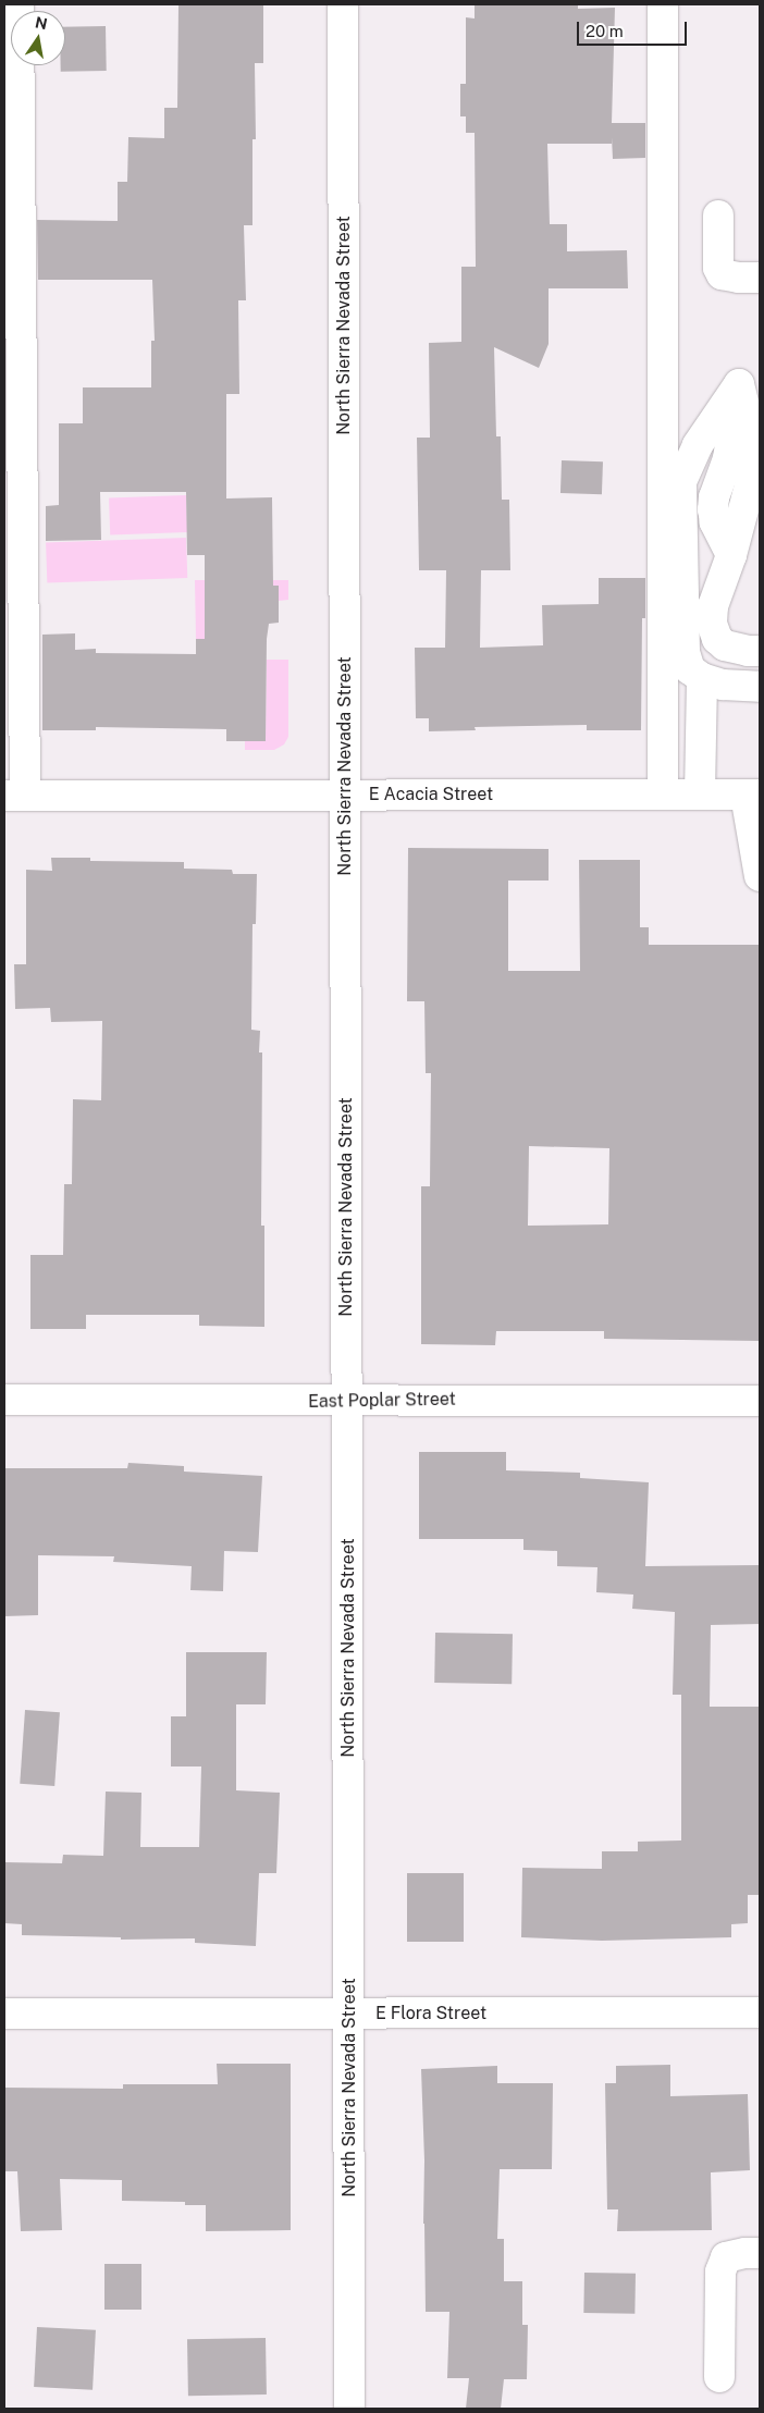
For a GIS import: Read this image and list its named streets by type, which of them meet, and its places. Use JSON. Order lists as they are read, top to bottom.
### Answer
{
  "streets": {
    "street": [
      "North Sierra Nevada Street",
      "E Acacia Street",
      "East Poplar Street",
      "E Flora Street"
    ]
  },
  "crossings": [
    ["North Sierra Nevada Street", "E Acacia Street"],
    ["North Sierra Nevada Street", "East Poplar Street"],
    ["North Sierra Nevada Street", "E Flora Street"]
  ],
  "scale_bar": "20 m",
  "north": "top"
}
